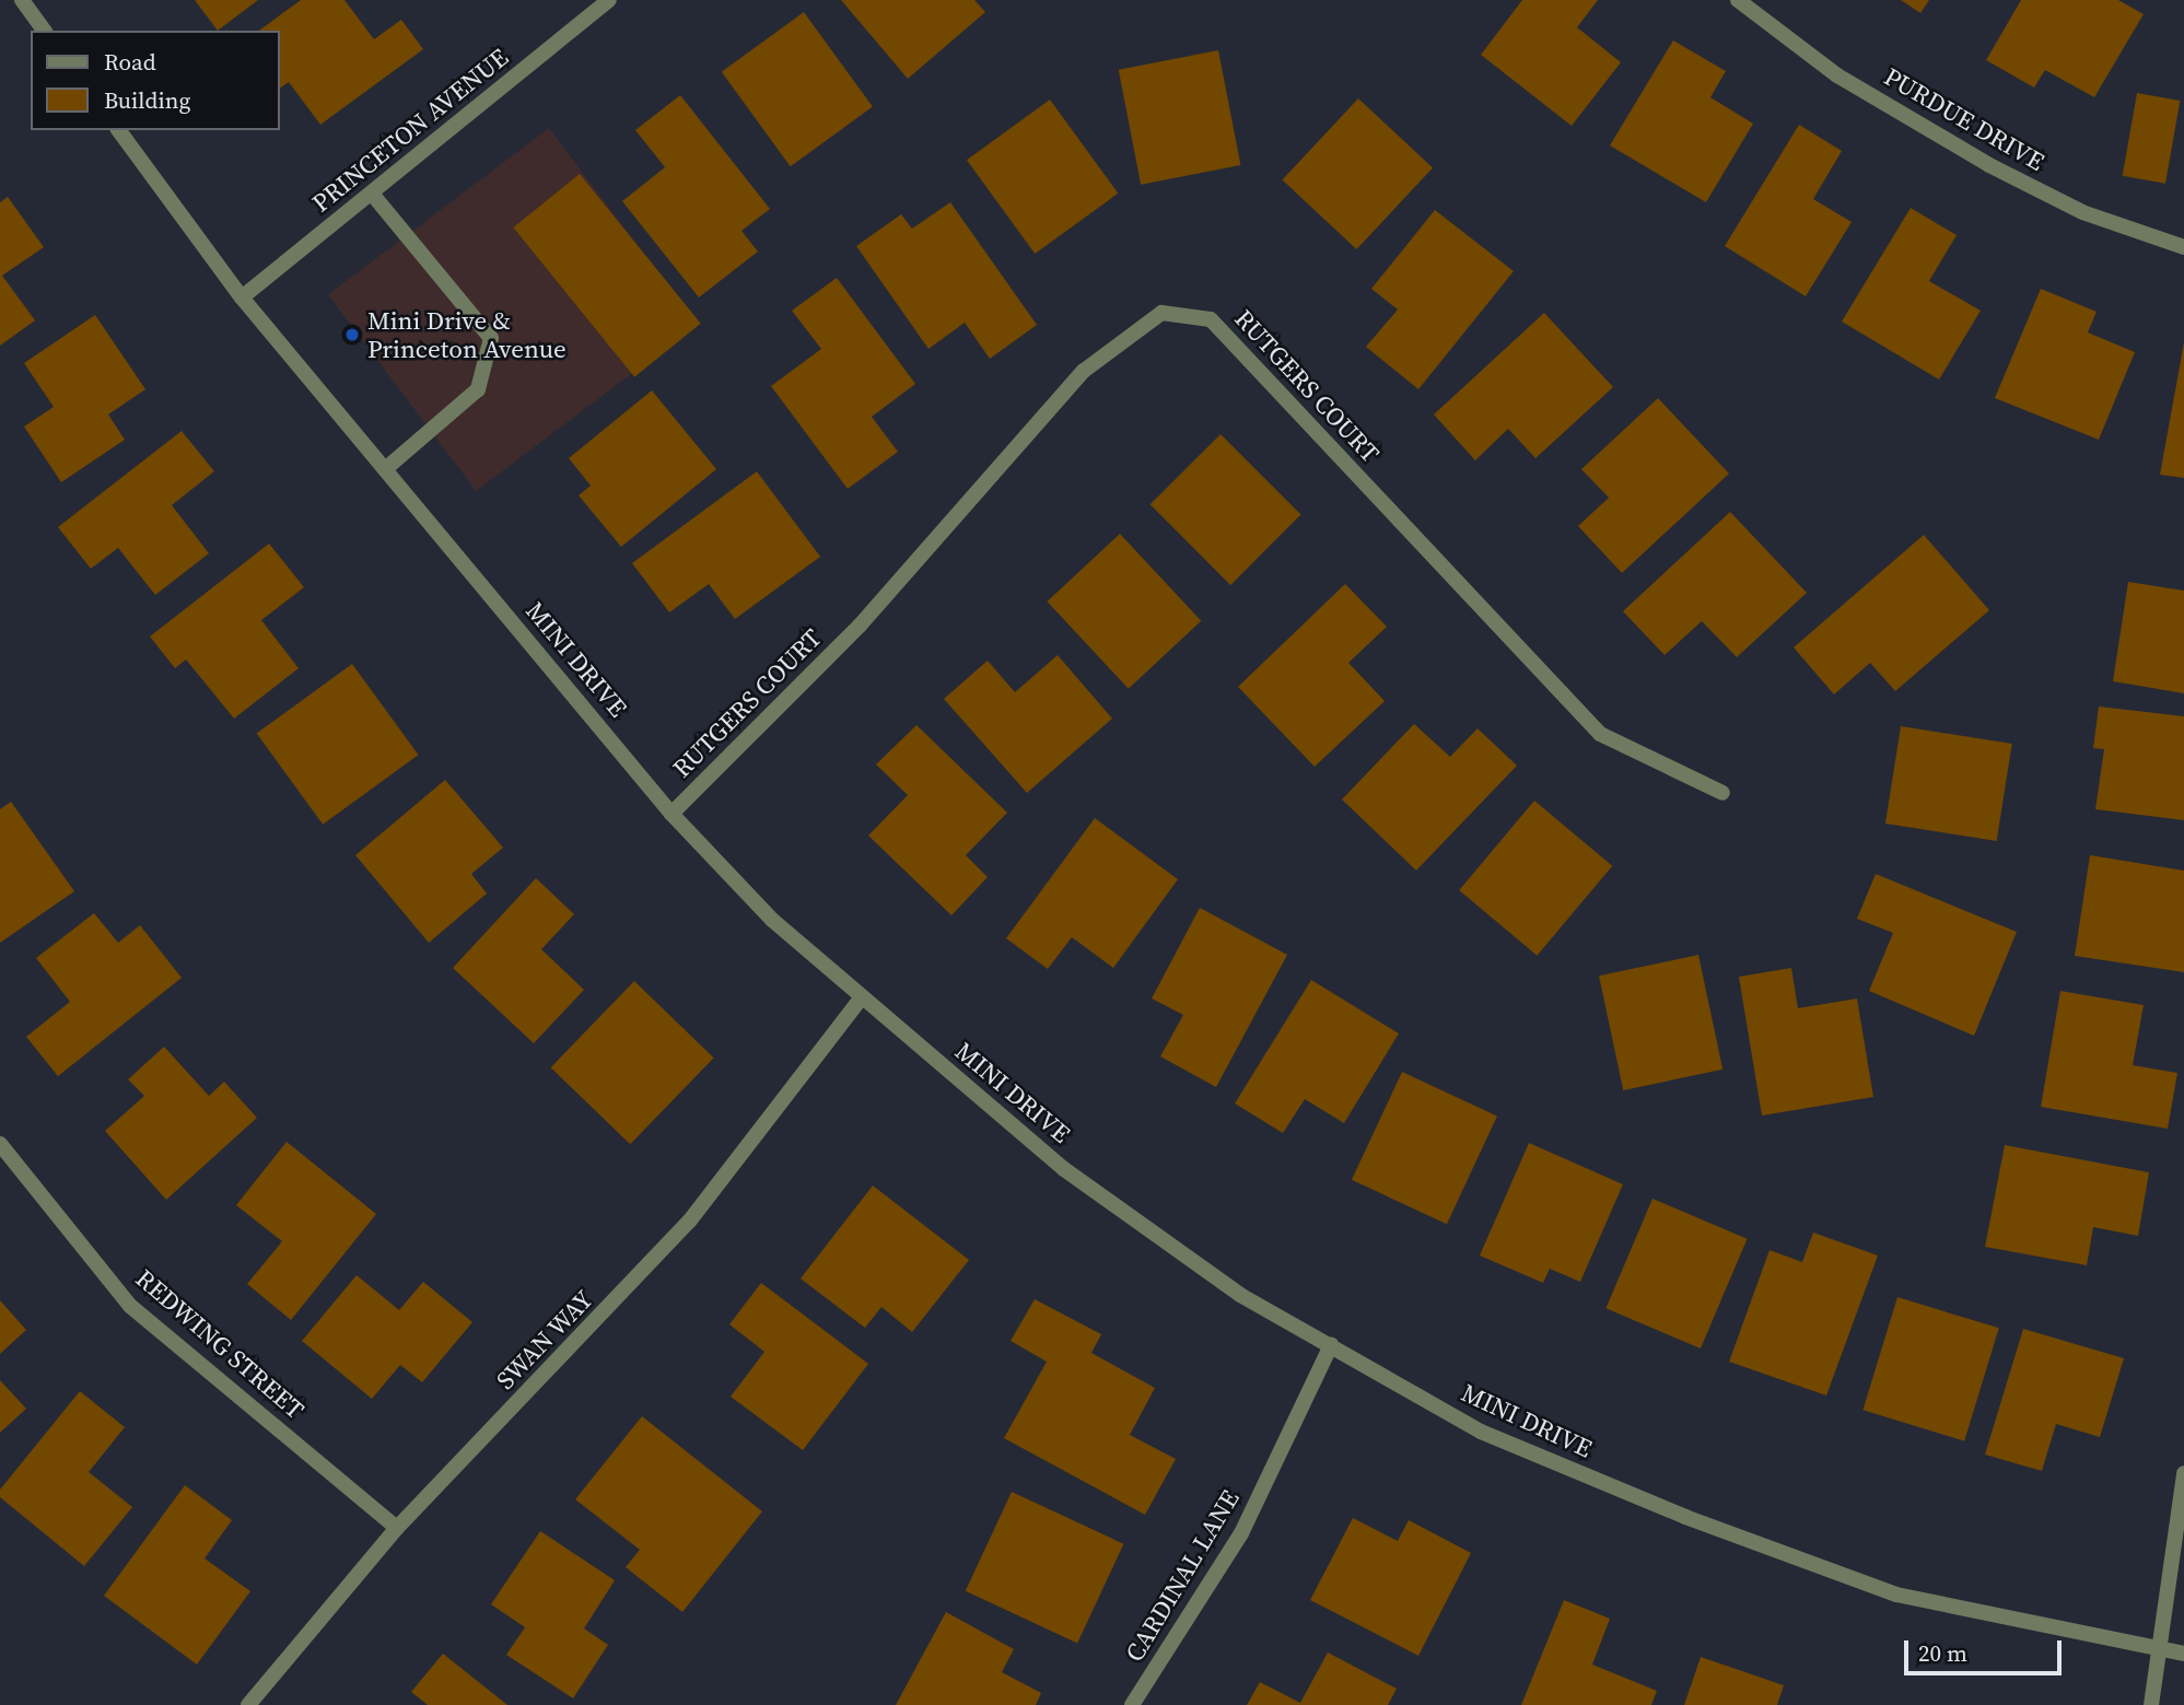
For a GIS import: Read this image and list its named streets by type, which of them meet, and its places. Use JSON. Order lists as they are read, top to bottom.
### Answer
{
  "streets": {
    "street": [
      "PURDUE DRIVE",
      "PRINCETON AVENUE",
      "RUTGERS COURT",
      "MINI DRIVE",
      "SWAN WAY",
      "REDWING STREET",
      "CARDINAL LANE"
    ]
  },
  "crossings": [
    ["PRINCETON AVENUE", "MINI DRIVE"],
    ["RUTGERS COURT", "MINI DRIVE"],
    ["MINI DRIVE", "SWAN WAY"],
    ["MINI DRIVE", "CARDINAL LANE"],
    ["SWAN WAY", "REDWING STREET"]
  ],
  "places": ["Mini Drive & Princeton Avenue"],
  "legend": ["Road", "Building"],
  "scale_bar": "20 m"
}
